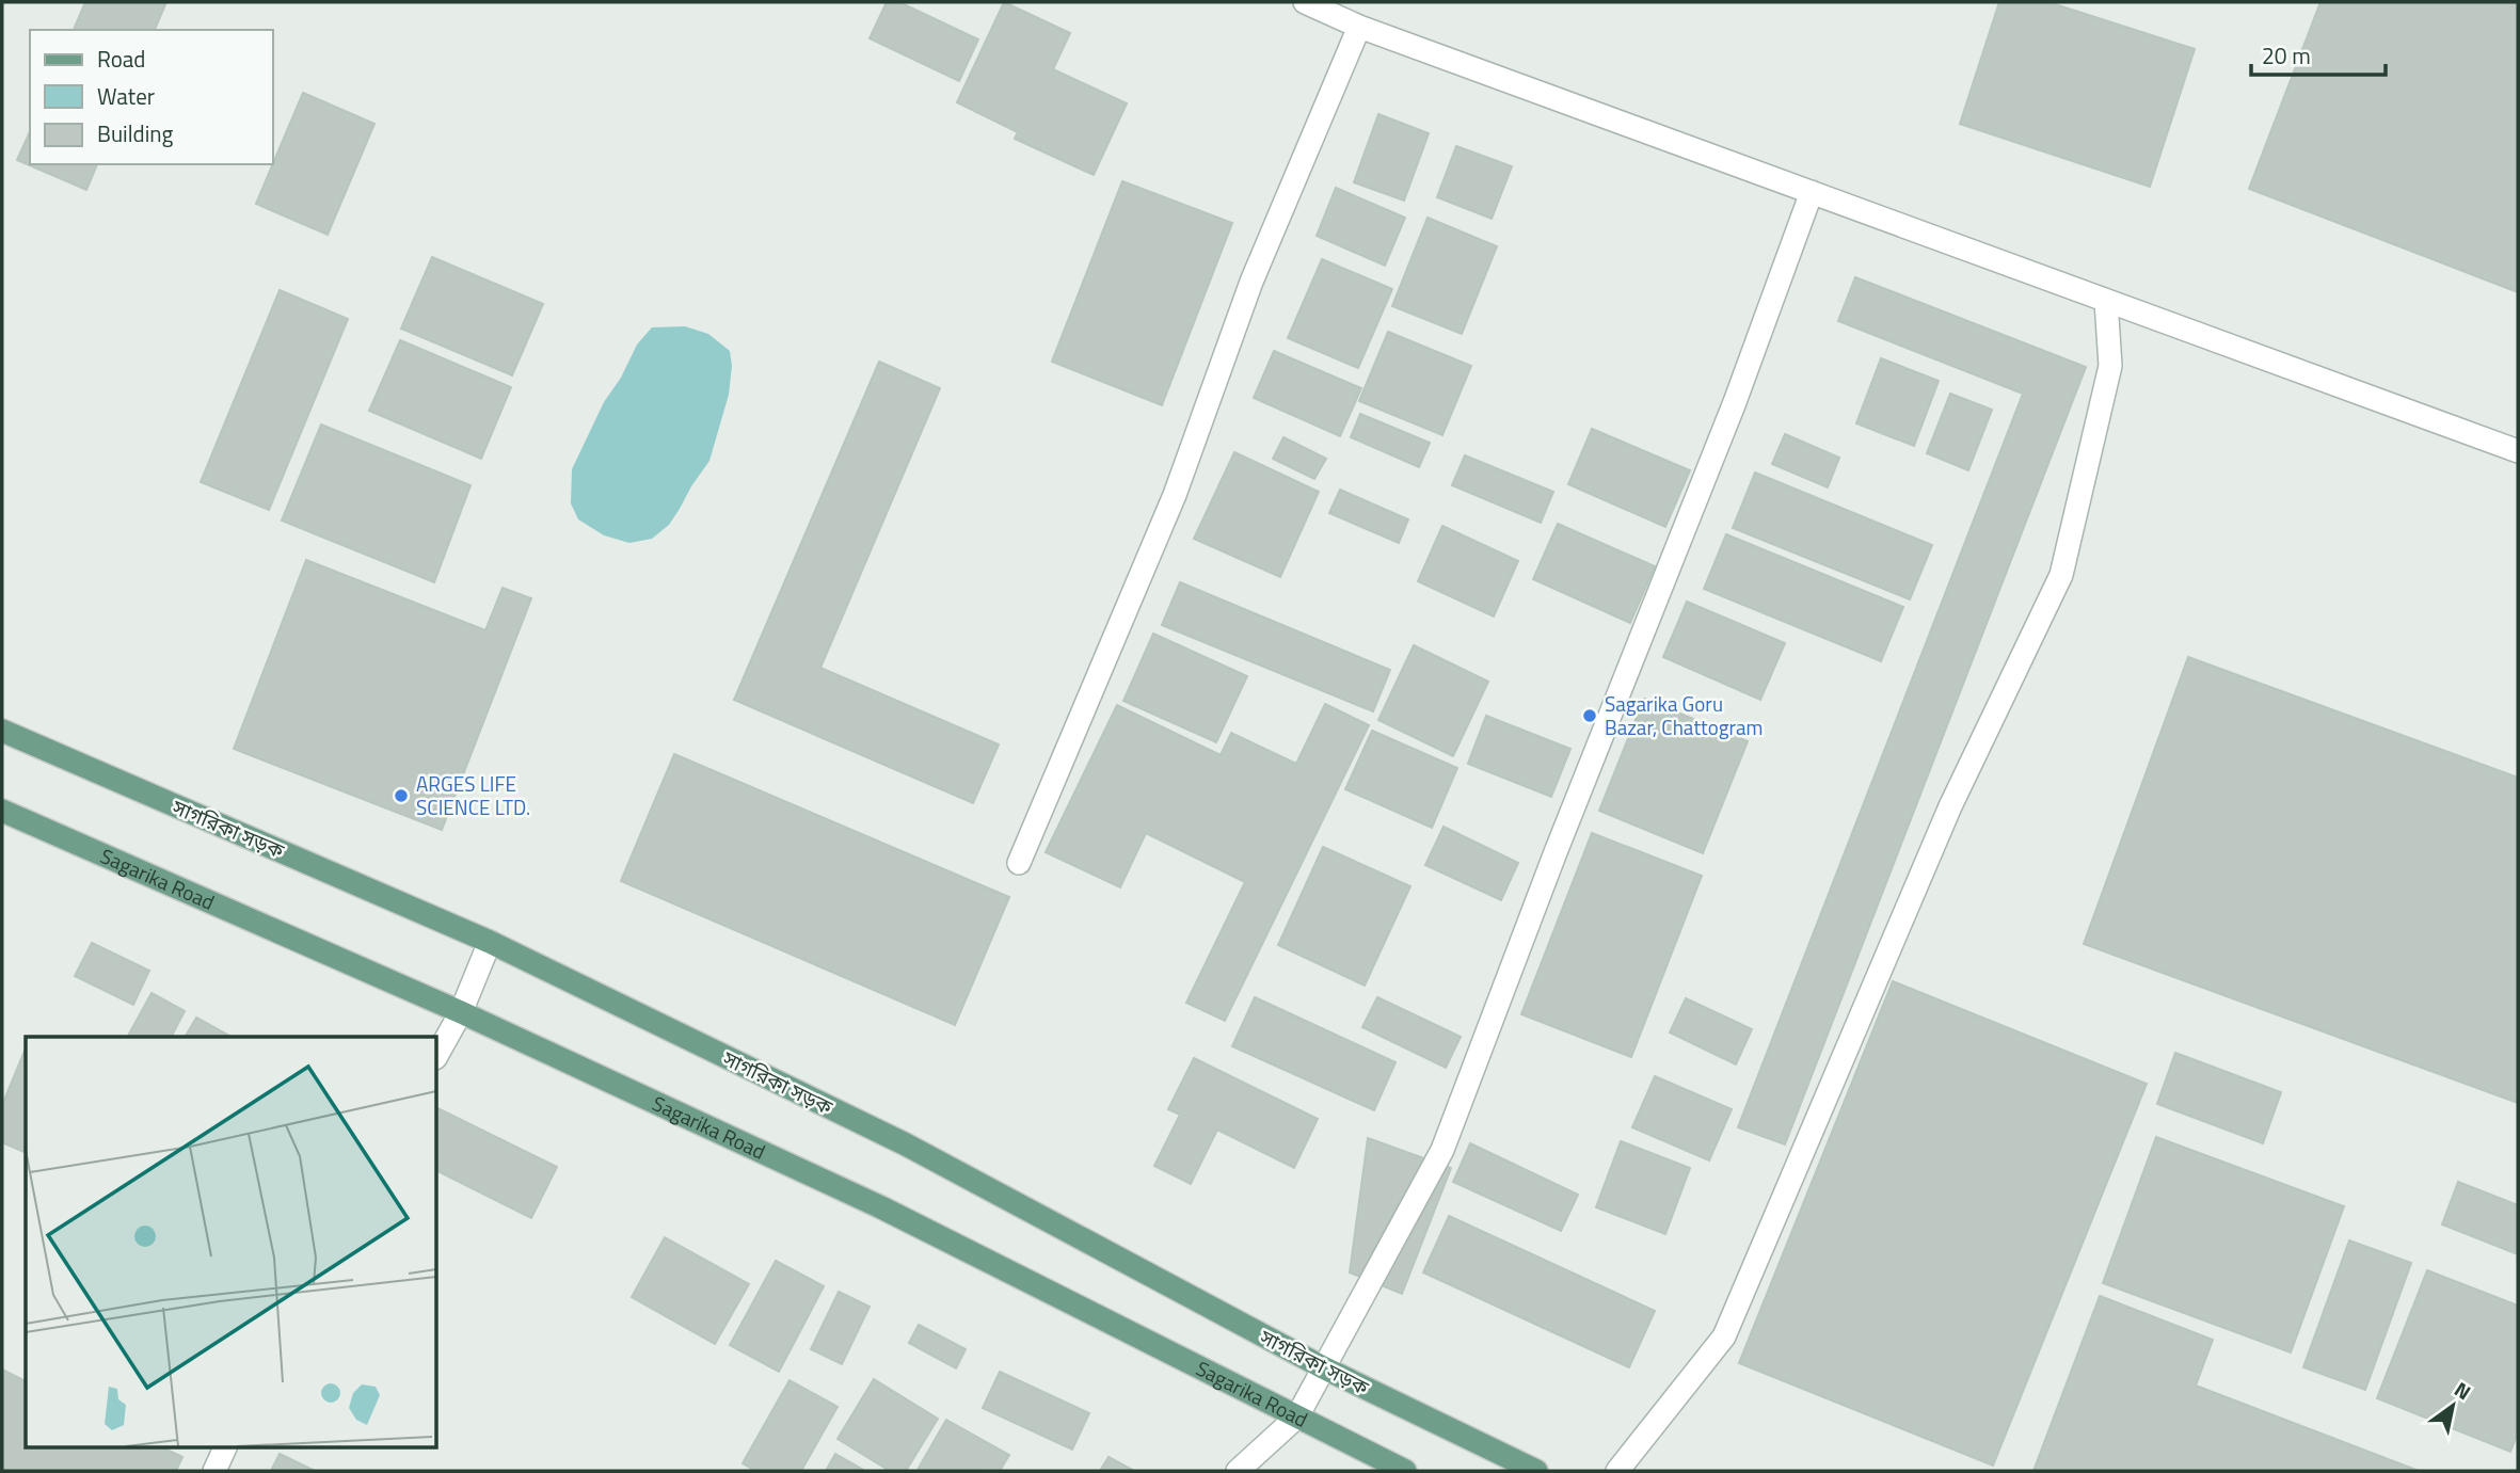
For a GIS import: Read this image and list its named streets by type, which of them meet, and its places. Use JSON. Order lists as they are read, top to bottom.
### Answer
{
  "streets": {
    "main road": ["সাগরিকা সড়ক", "Sagarika Road"]
  },
  "places": ["Sagarika Goru Bazar, Chattogram", "ARGES LIFE SCIENCE LTD."],
  "legend": ["Road", "Water", "Building"],
  "scale_bar": "20 m",
  "north": "top right"
}
